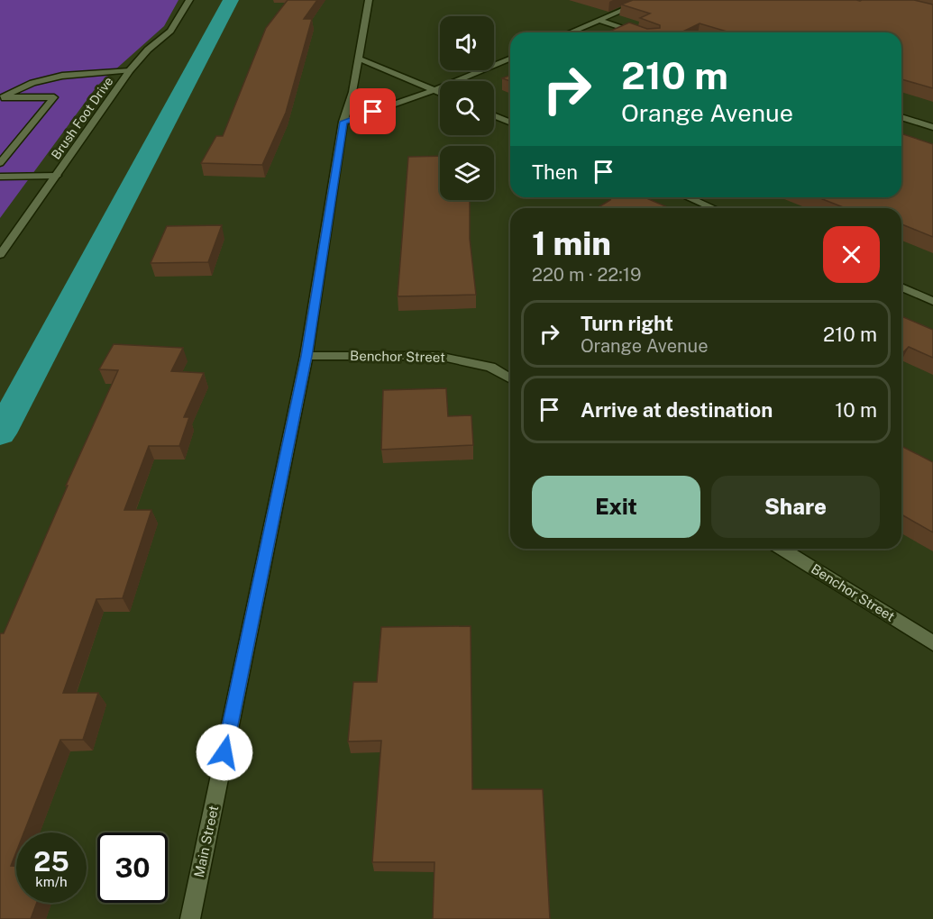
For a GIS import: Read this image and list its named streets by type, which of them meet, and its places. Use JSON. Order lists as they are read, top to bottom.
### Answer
{
  "streets": {
    "street": ["Brush Foot Drive", "Benchor Street", "Main Street"]
  },
  "crossings": [
    ["Benchor Street", "Main Street"]
  ],
  "page": {
    "turn": ["210 m", "Orange Avenue"],
    "then": "Then",
    "heading": ["1 min", "220 m · 22:19"],
    "list": [
      {
        "name": "Turn right",
        "note": "Orange Avenue",
        "value": "210 m"
      },
      {
        "name": "Arrive at destination",
        "value": "10 m"
      }
    ],
    "buttons": ["Exit", "Share"],
    "speed": "25 km/h",
    "limit": "30"
  }
}
